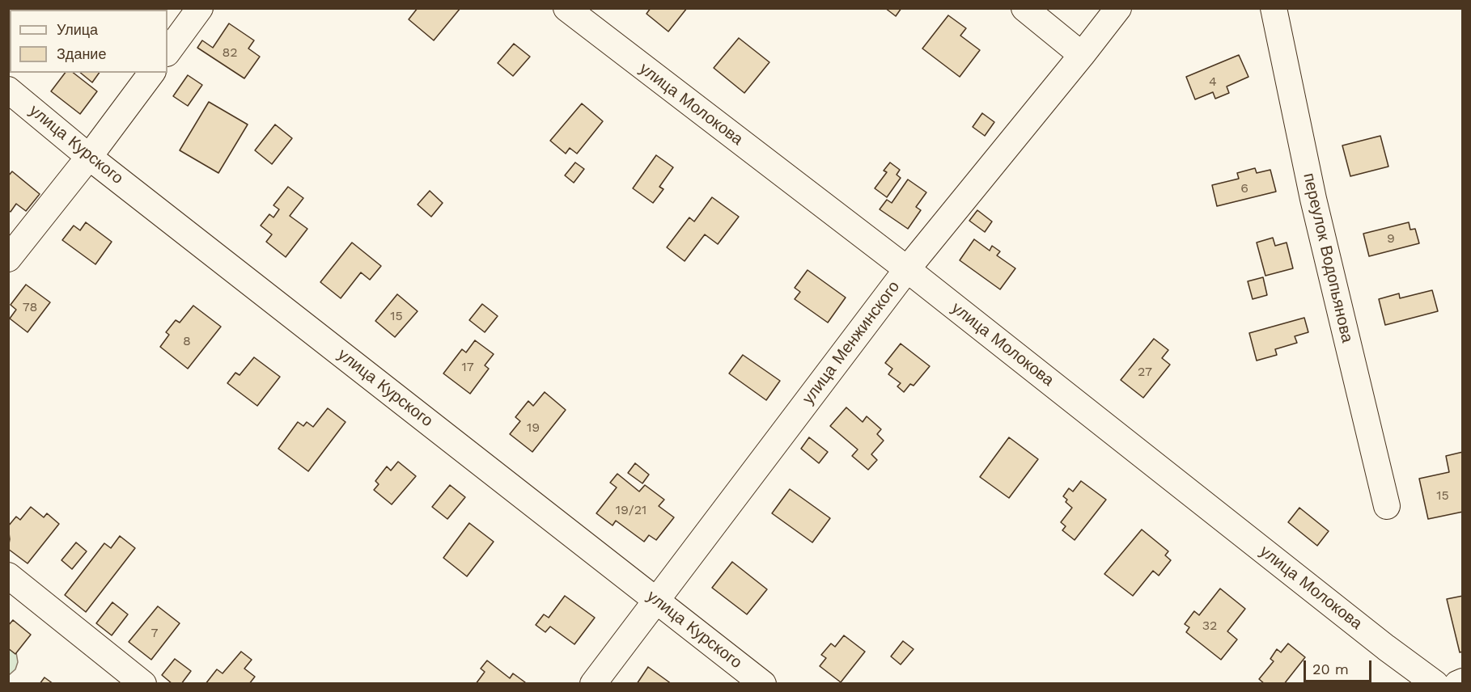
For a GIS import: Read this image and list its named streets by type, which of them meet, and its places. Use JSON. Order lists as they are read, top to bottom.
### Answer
{
  "streets": {
    "street": [
      "улица Молокова",
      "улица Курского",
      "переулок Водопьянова",
      "улица Менжинского"
    ]
  },
  "crossings": [
    ["улица Молокова", "улица Менжинского"],
    ["улица Курского", "улица Менжинского"]
  ],
  "house_numbers": [
    "82",
    "4",
    "6",
    "9",
    "78",
    "15",
    "8",
    "17",
    "27",
    "19",
    "15",
    "19/21",
    "32",
    "7"
  ],
  "legend": ["Улица", "Здание"],
  "scale_bar": "20 m"
}
